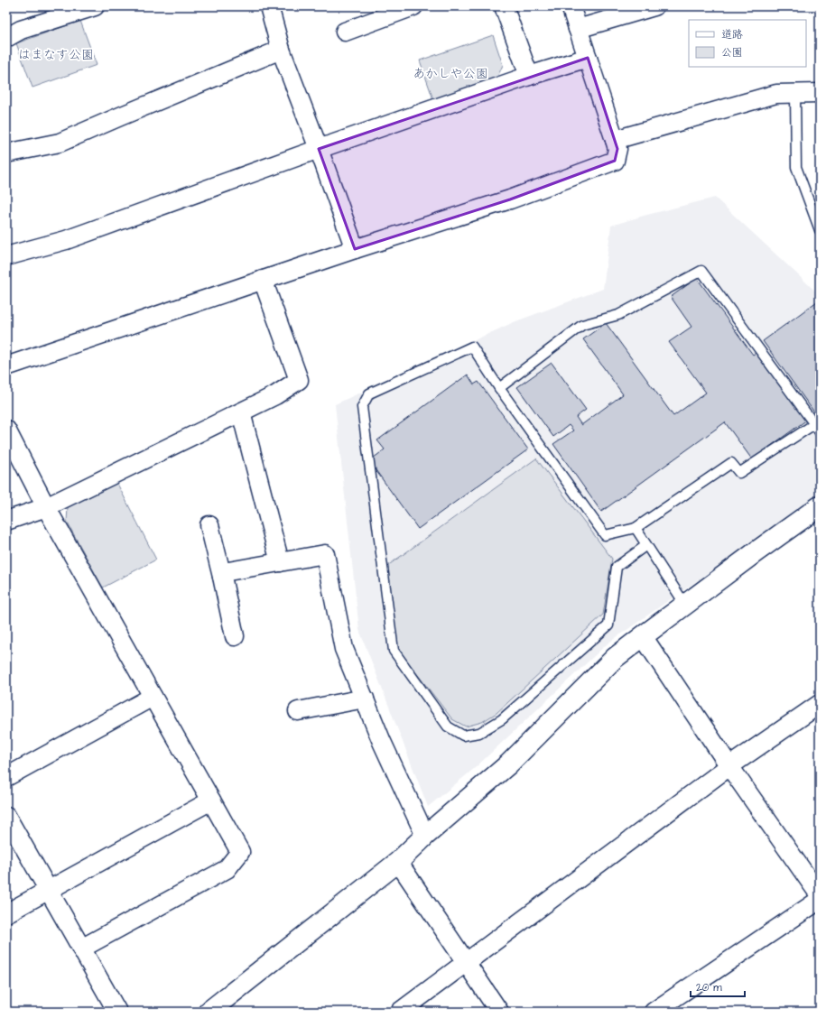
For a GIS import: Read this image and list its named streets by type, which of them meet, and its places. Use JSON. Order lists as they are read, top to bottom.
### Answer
{
  "parks": ["はまなす公園", "あかしや公園"],
  "legend": ["道路", "公園"],
  "scale_bar": "20 m"
}
